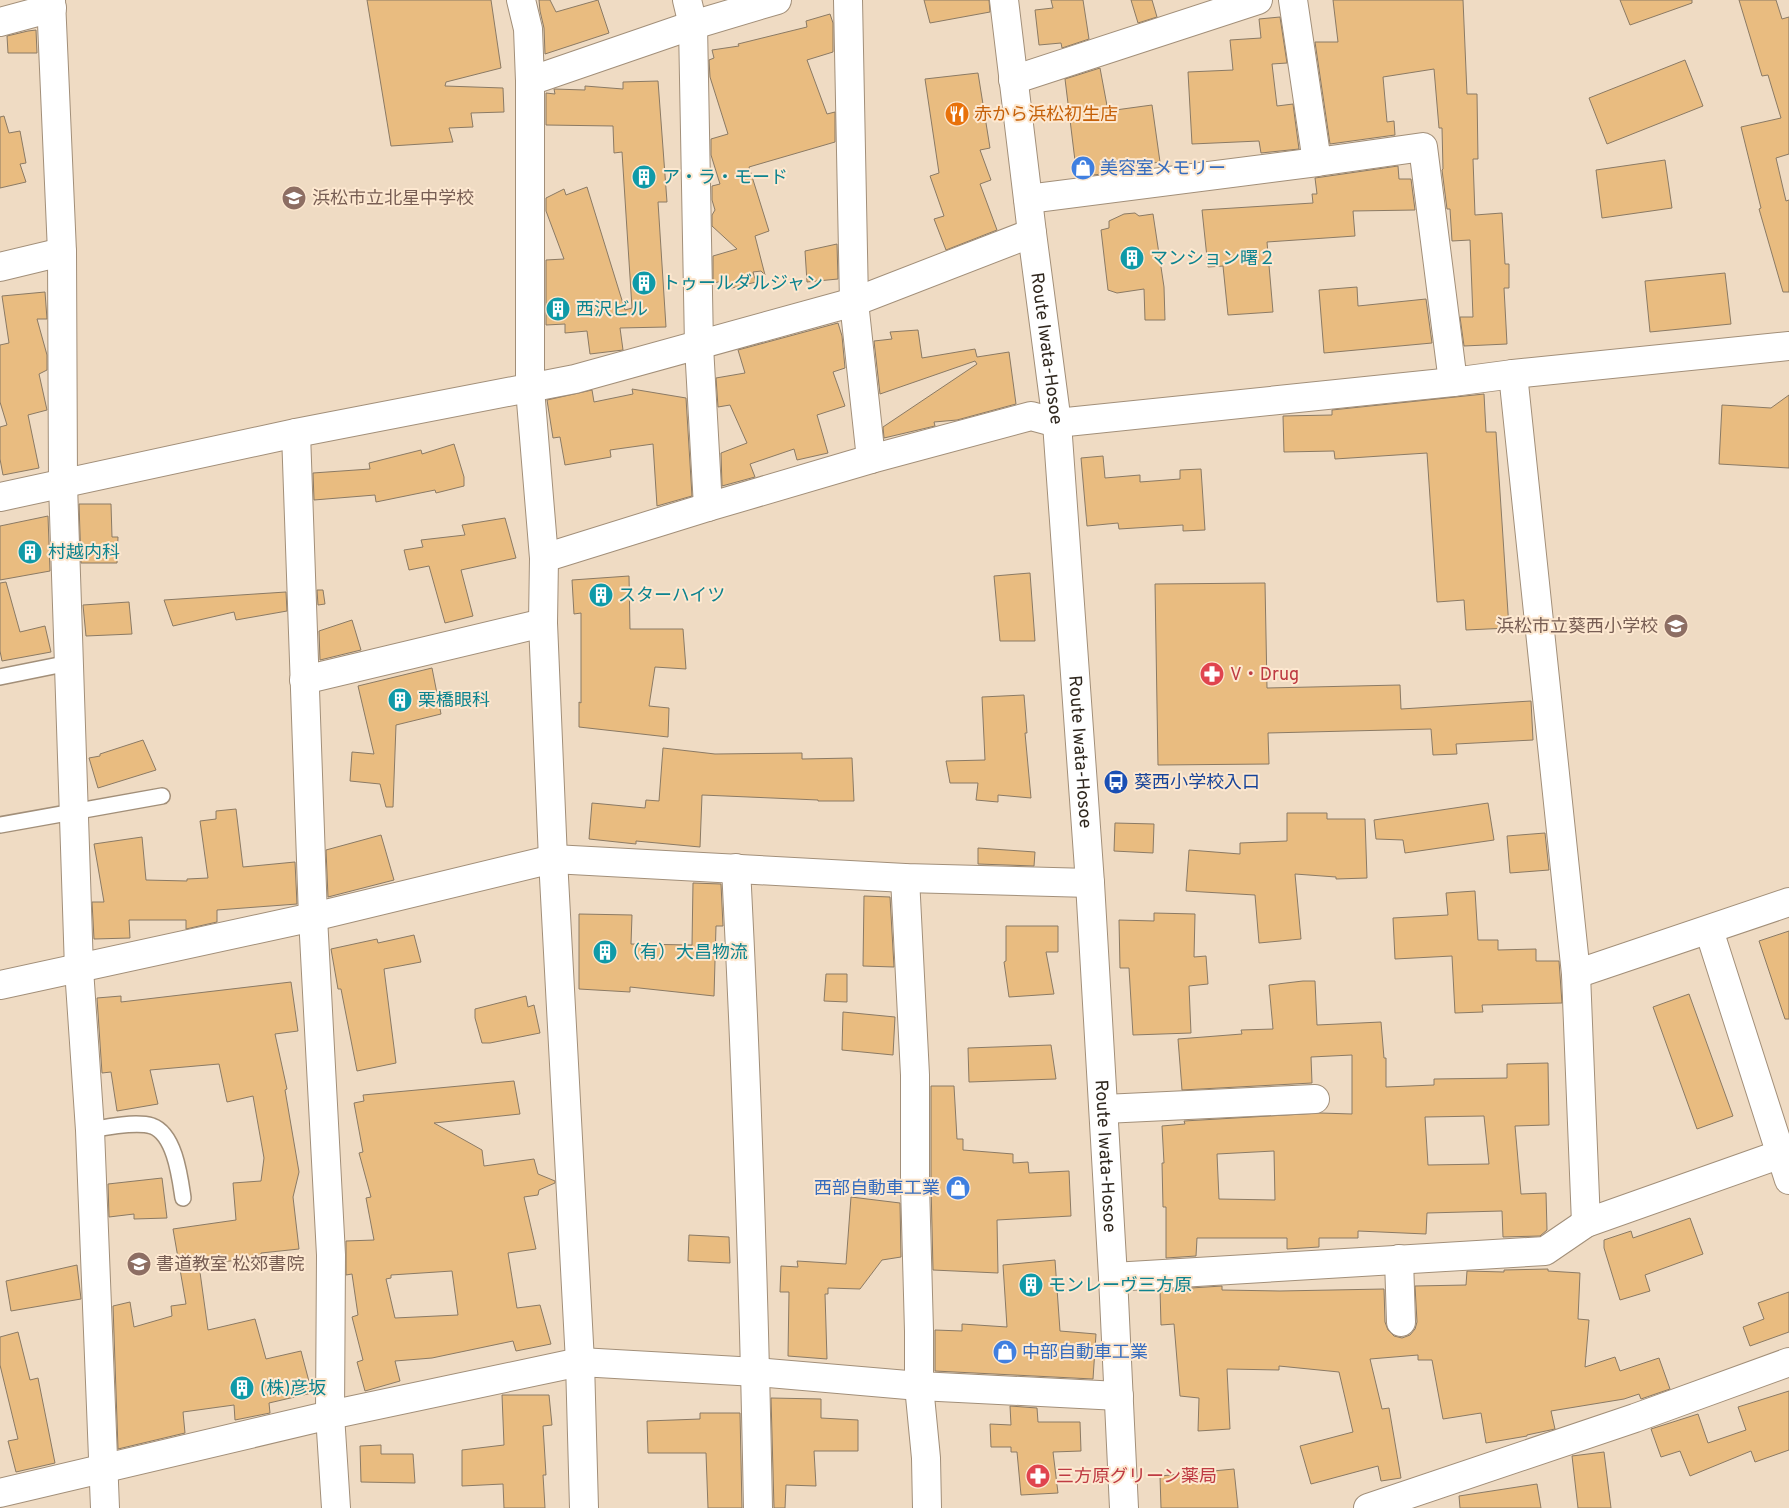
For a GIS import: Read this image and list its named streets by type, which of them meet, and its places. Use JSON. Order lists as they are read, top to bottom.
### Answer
{
  "streets": {
    "street": ["Route Iwata-Hosoe"]
  },
  "places": {
    "restaurant": ["赤から浜松初生店"],
    "shop": ["美容室メモリー", "西部自動車工業", "中部自動車工業"],
    "building": [
      "ア・ラ・モード",
      "マンション曙２",
      "トゥールダルジャン",
      "西沢ビル",
      "村越内科",
      "スターハイツ",
      "栗橋眼科",
      "（有）大昌物流",
      "モンレーヴ三方原",
      "(株)彦坂"
    ],
    "school or university": ["浜松市立北星中学校", "浜松市立葵西小学校", "書道教室 松郊書院"],
    "pharmacy": ["V・Drug", "三方原グリーン薬局"],
    "bus stop": ["葵西小学校入口"]
  }
}
